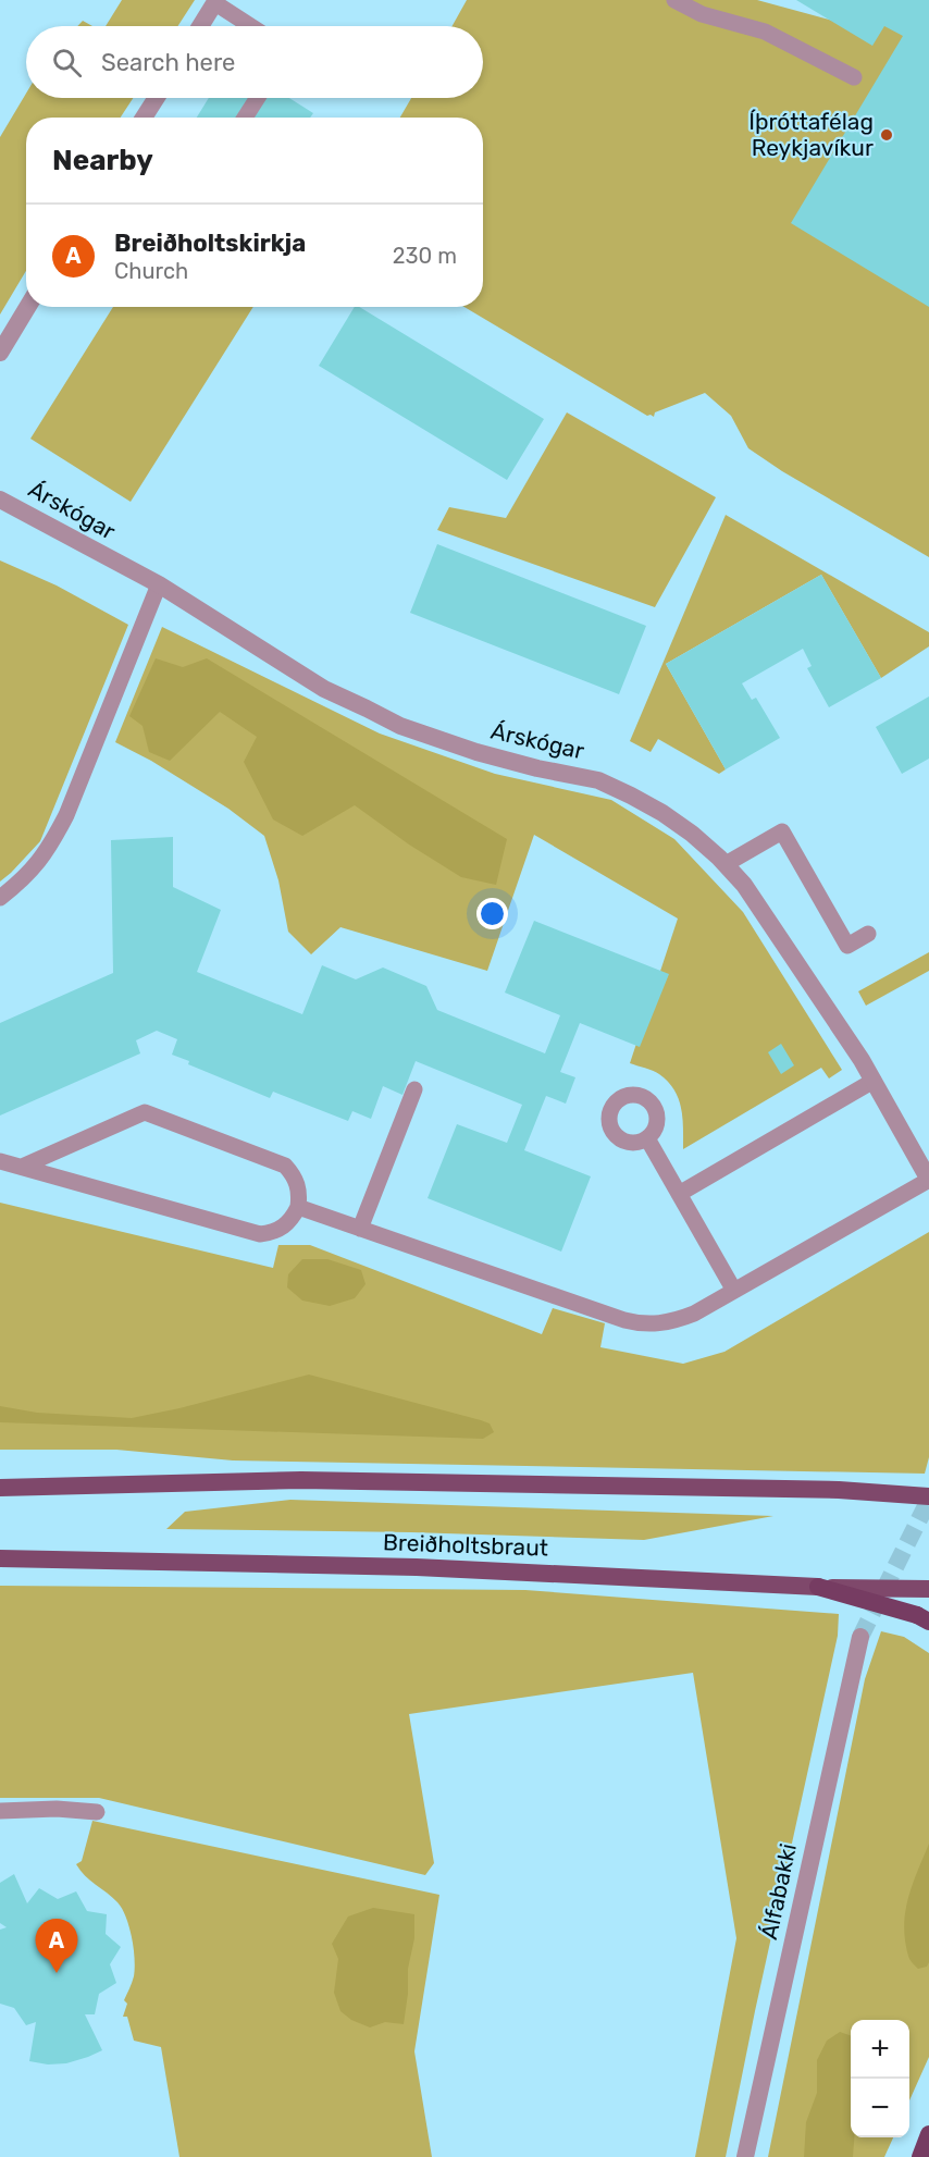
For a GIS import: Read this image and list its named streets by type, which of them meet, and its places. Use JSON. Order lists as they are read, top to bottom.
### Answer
{
  "streets": {
    "main road": ["Breiðholtsbraut"],
    "street": ["Árskógar", "Álfabakki"]
  },
  "places": ["Íþróttafélag Reykjavíkur"],
  "page": {
    "search": "Search here",
    "heading": "Nearby",
    "list": [
      {
        "mark": "A",
        "name": "Breiðholtskirkja",
        "note": "Church",
        "value": "230 m"
      }
    ],
    "pins": "A",
    "map_buttons": ["+", "−"]
  }
}
